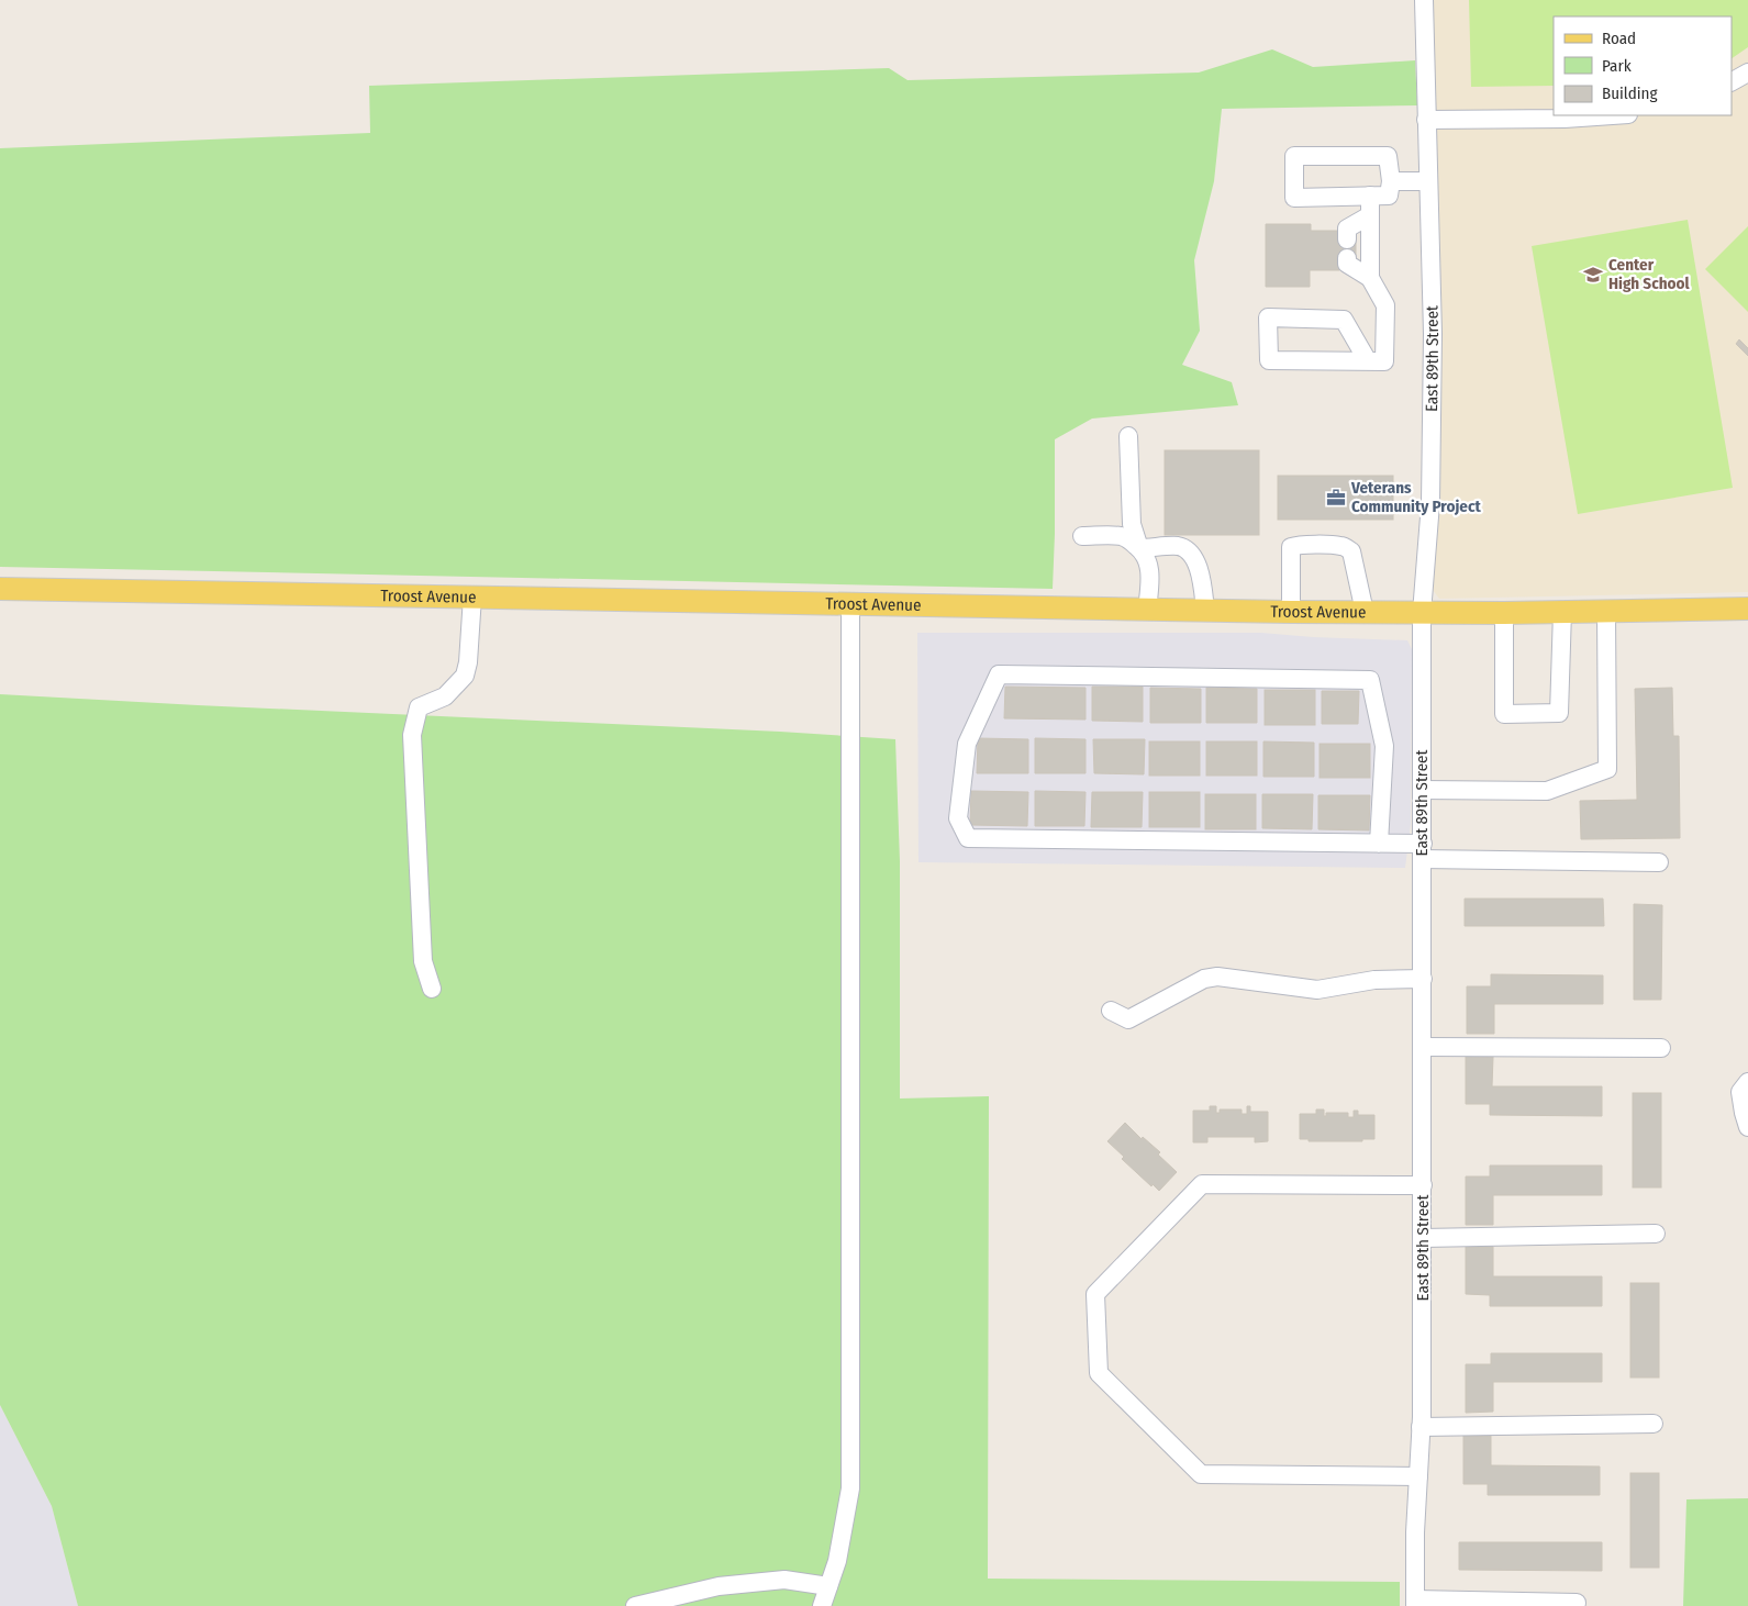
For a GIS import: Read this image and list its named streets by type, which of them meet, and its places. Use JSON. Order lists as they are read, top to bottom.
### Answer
{
  "streets": {
    "main road": ["Troost Avenue"],
    "street": ["East 89th Street"]
  },
  "crossings": [
    ["East 89th Street", "Troost Avenue"]
  ],
  "places": {
    "school or university": ["Center High School"],
    "office": ["Veterans Community Project"]
  },
  "legend": ["Road", "Park", "Building"]
}
